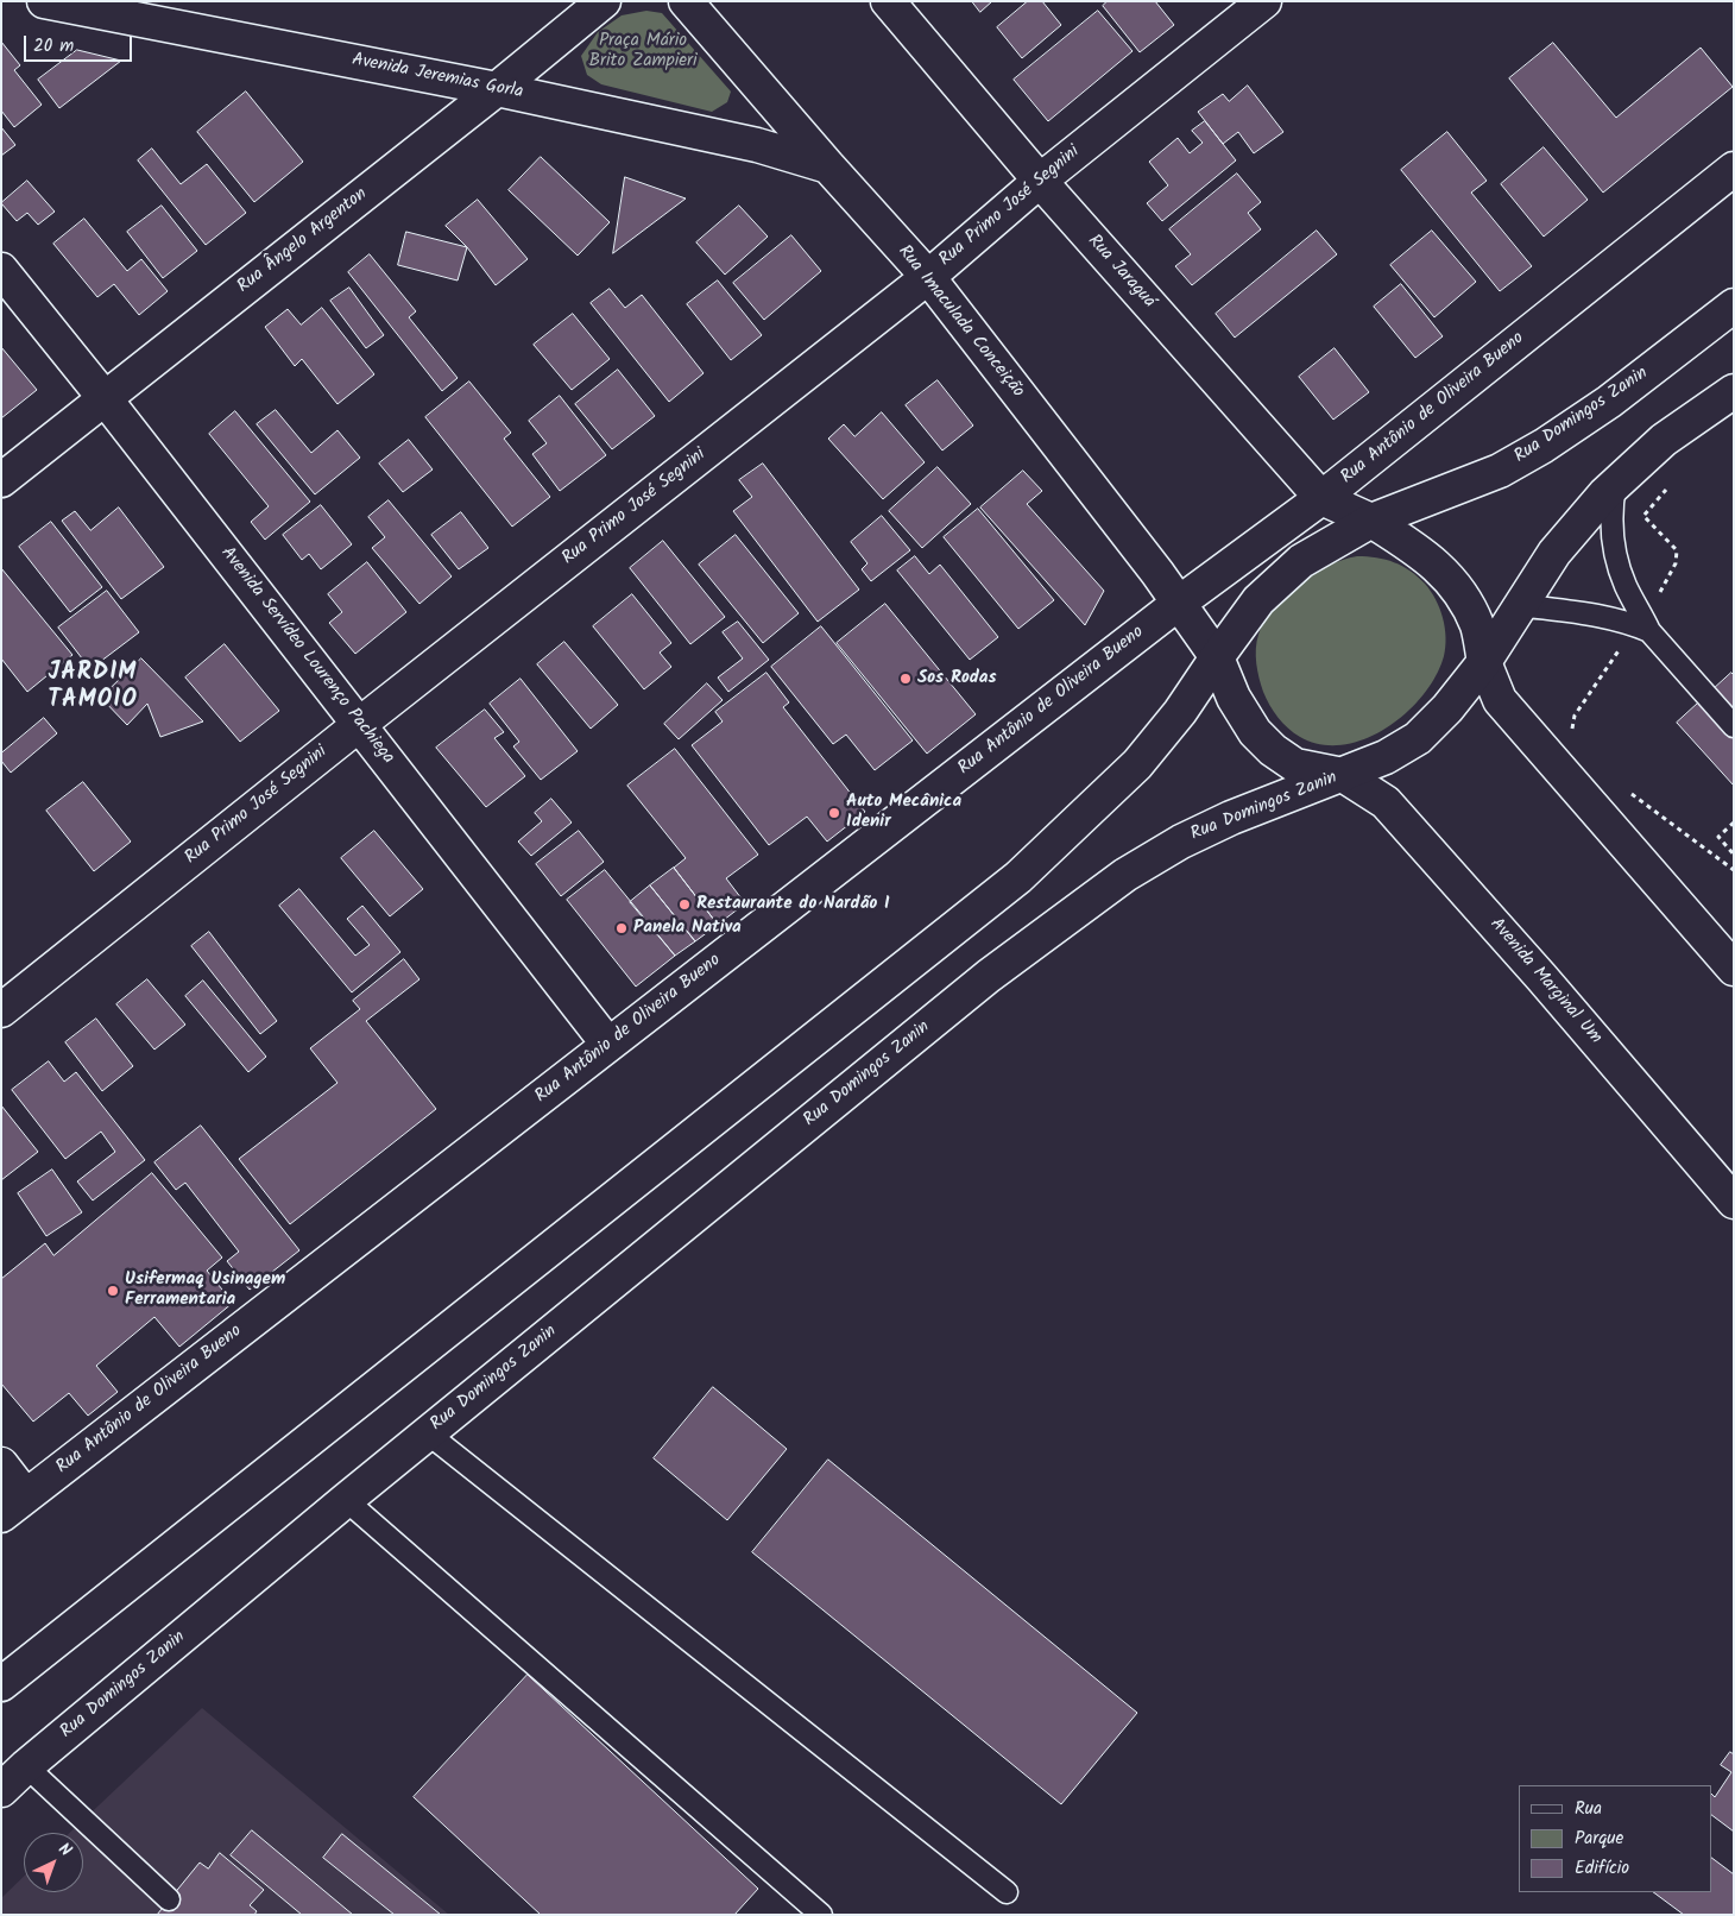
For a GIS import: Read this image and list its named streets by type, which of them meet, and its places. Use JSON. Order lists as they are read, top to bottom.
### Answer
{
  "streets": {
    "street": [
      "Avenida Jeremias Gorla",
      "Rua Primo José Segnini",
      "Rua Ângelo Argenton",
      "Rua Jaraguá",
      "Rua Imaculada Conceição",
      "Rua Antônio de Oliveira Bueno",
      "Rua Domingos Zanin",
      "Avenida Servídeo Lourenço Pachiega",
      "Avenida Marginal Um"
    ]
  },
  "crossings": [
    ["Avenida Jeremias Gorla", "Rua Ângelo Argenton"],
    ["Avenida Jeremias Gorla", "Rua Imaculada Conceição"],
    ["Rua Primo José Segnini", "Rua Jaraguá"],
    ["Rua Primo José Segnini", "Rua Imaculada Conceição"],
    ["Rua Primo José Segnini", "Avenida Servídeo Lourenço Pachiega"],
    ["Rua Ângelo Argenton", "Avenida Servídeo Lourenço Pachiega"],
    ["Rua Jaraguá", "Rua Antônio de Oliveira Bueno"],
    ["Rua Jaraguá", "Rua Domingos Zanin"],
    ["Rua Imaculada Conceição", "Rua Antônio de Oliveira Bueno"],
    ["Rua Imaculada Conceição", "Rua Domingos Zanin"],
    ["Rua Imaculada Conceição", "Avenida Marginal Um"],
    ["Rua Antônio de Oliveira Bueno", "Avenida Servídeo Lourenço Pachiega"],
    ["Rua Domingos Zanin", "Avenida Marginal Um"]
  ],
  "districts": ["JARDIM TAMOIO"],
  "parks": ["Praça Mário Brito Zampieri"],
  "places": [
    "Sos Rodas",
    "Auto Mecânica Idenir",
    "Restaurante do Nardão I",
    "Panela Nativa",
    "Usifermaq Usinagem Ferramentaria"
  ],
  "legend": ["Rua", "Parque", "Edifício"],
  "scale_bar": "20 m",
  "north": "top right"
}
